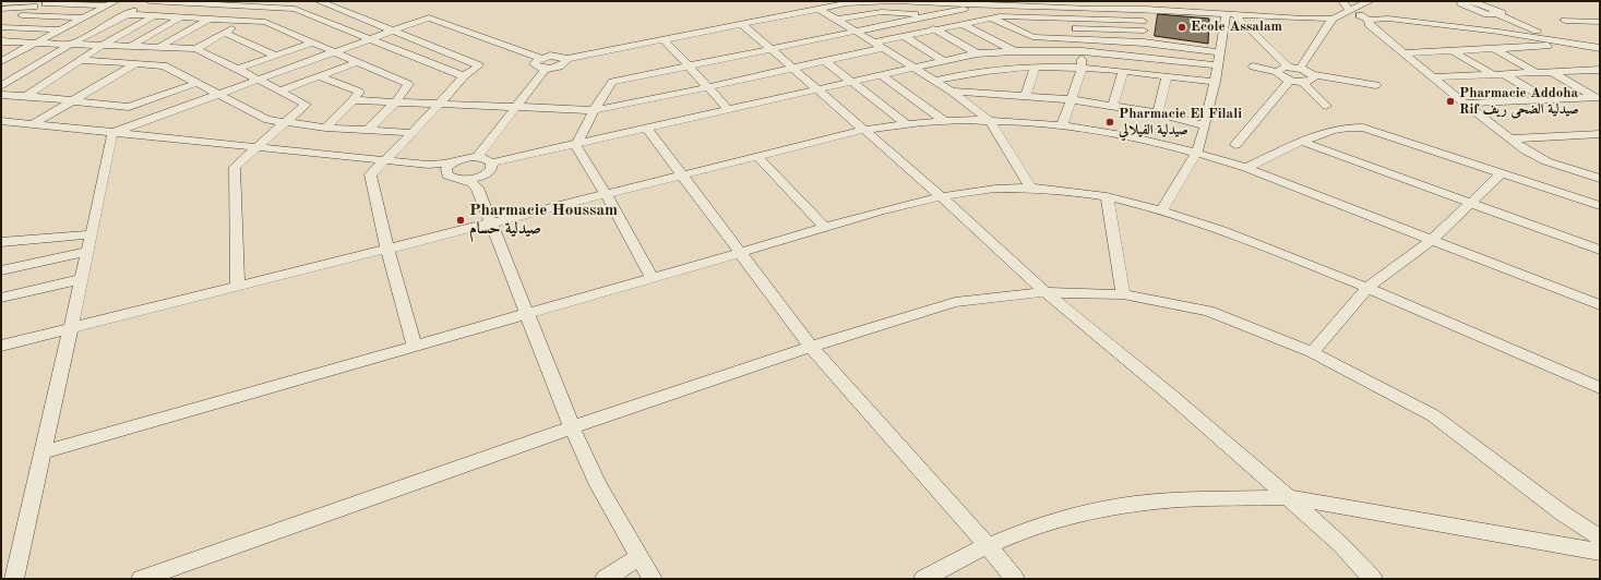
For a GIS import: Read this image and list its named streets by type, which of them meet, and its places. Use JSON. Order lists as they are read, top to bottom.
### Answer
{
  "places": [
    "Ecole Assalam",
    "Pharmacie Addoha Rif صيدلية الضحى ريف",
    "Pharmacie El Filali صيدلية الفيلالي",
    "Pharmacie Houssam صيدلية حسام"
  ]
}
